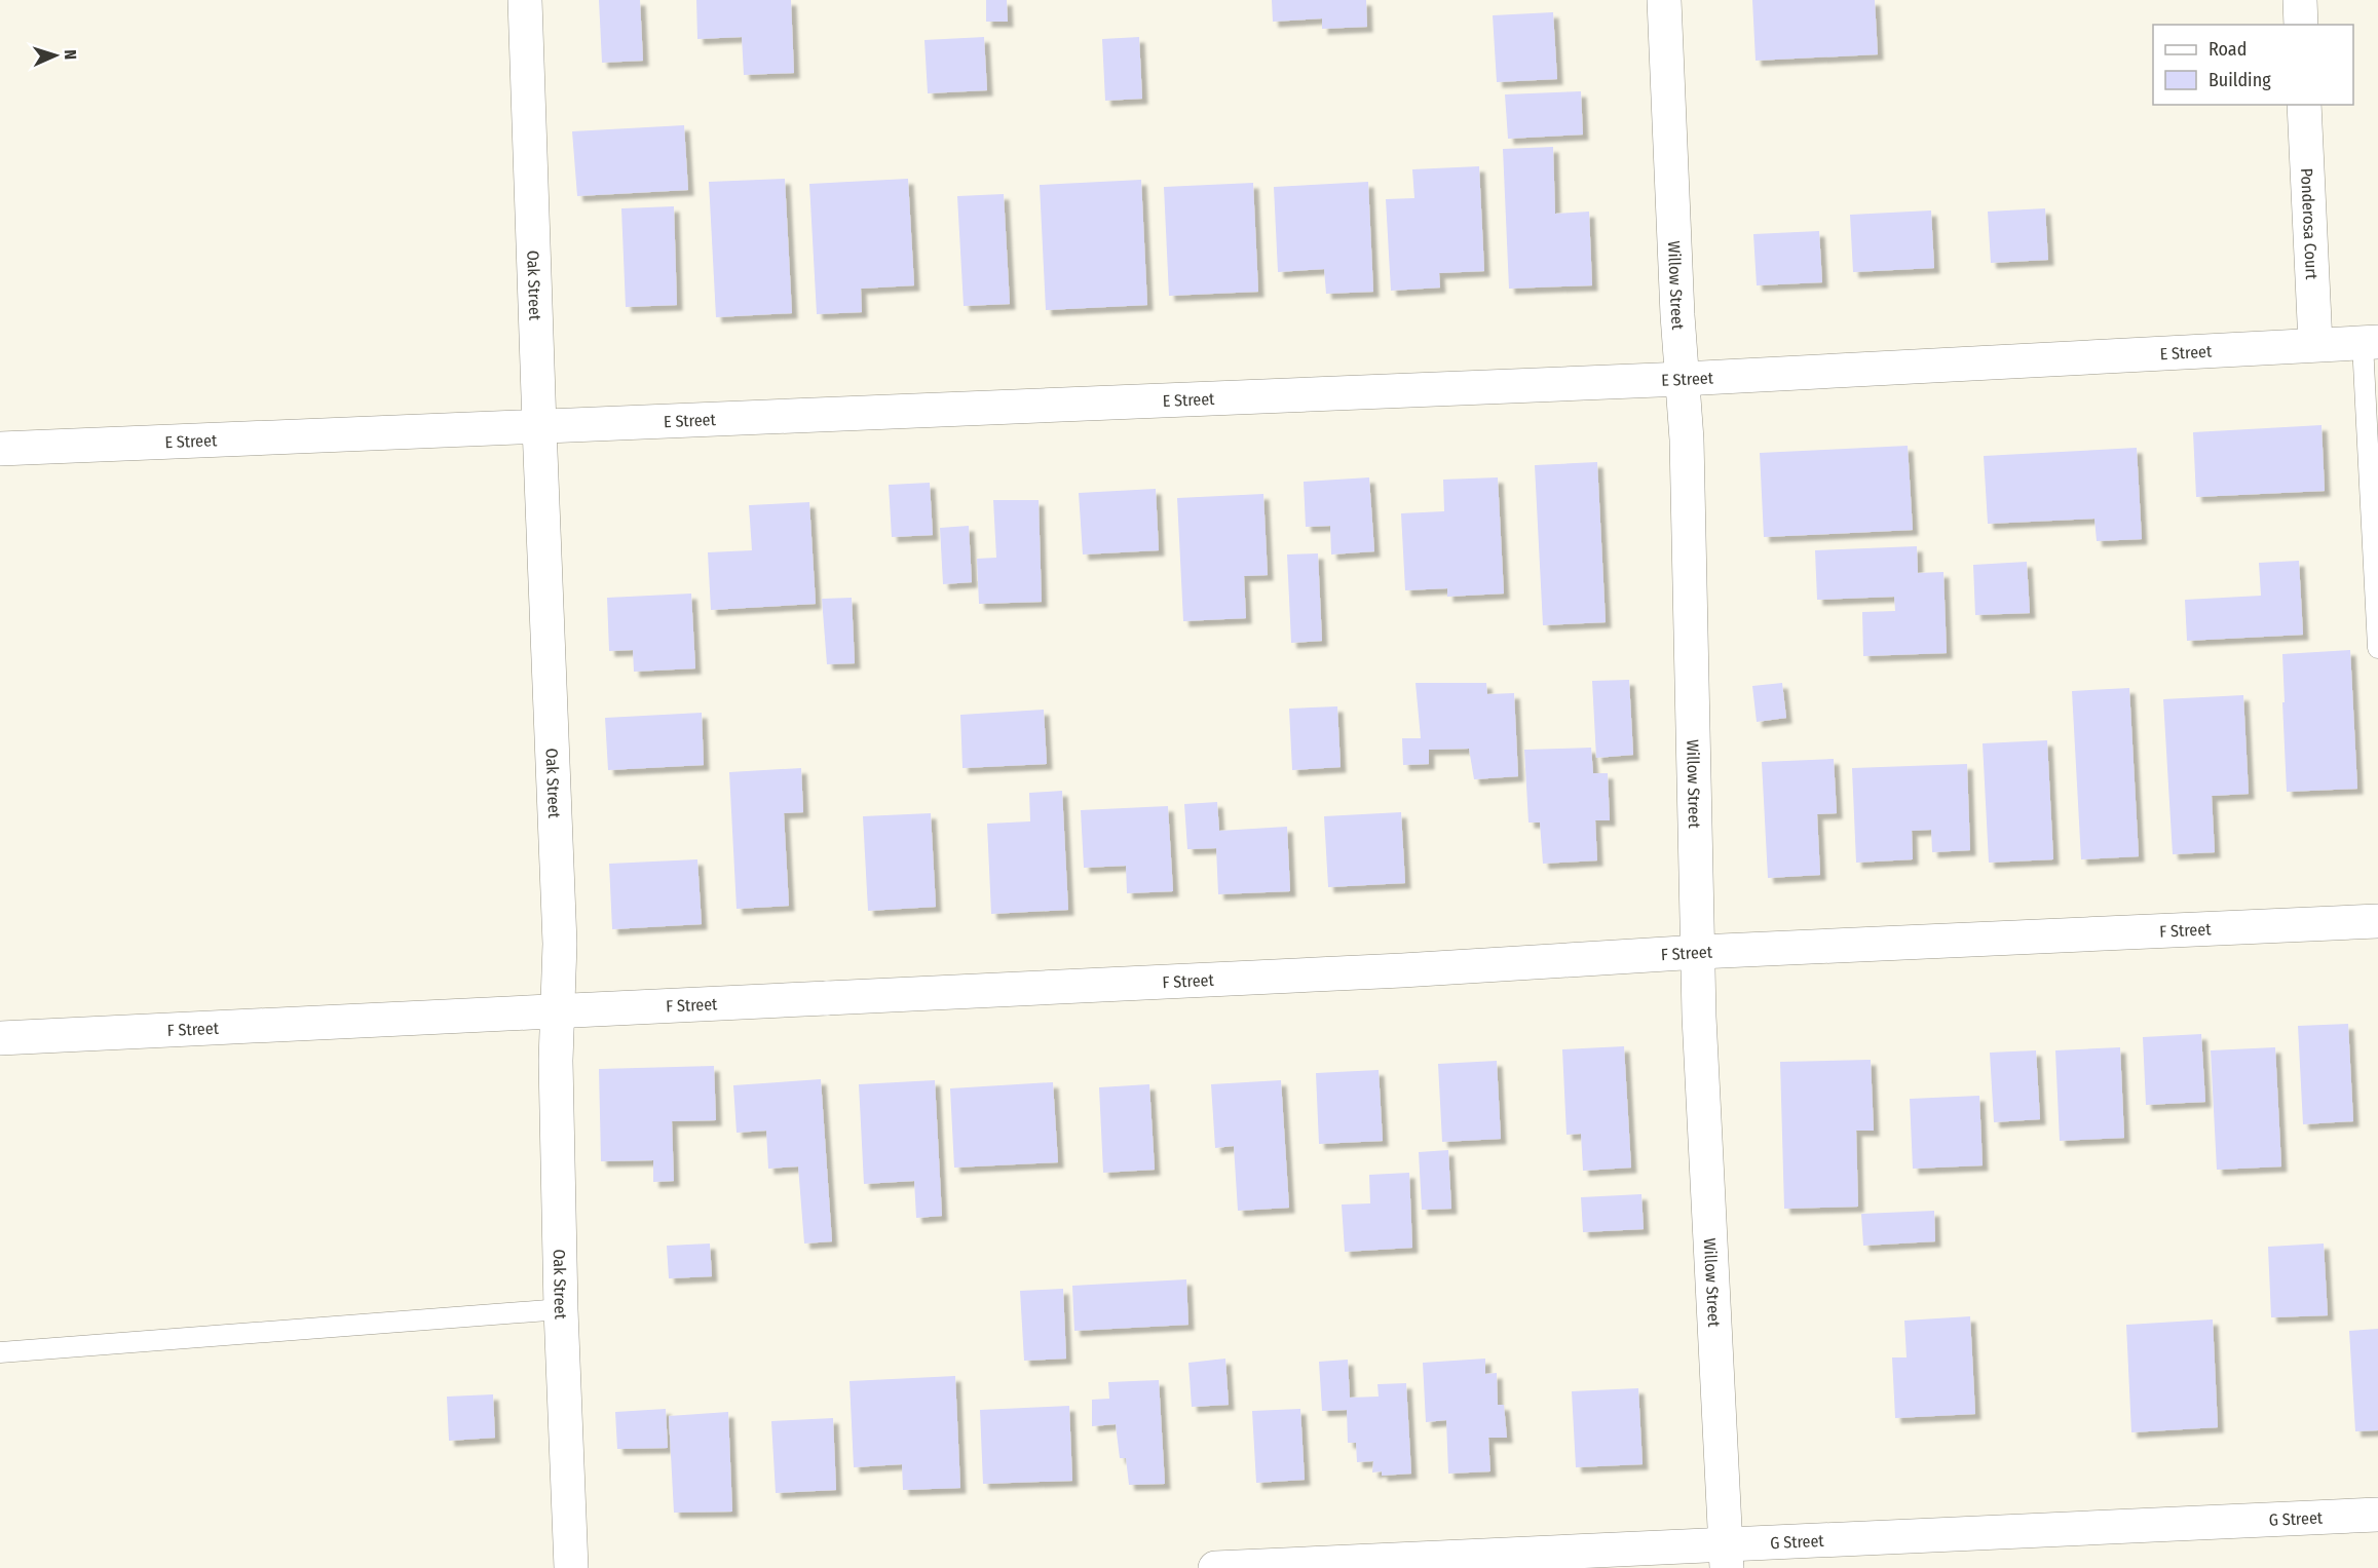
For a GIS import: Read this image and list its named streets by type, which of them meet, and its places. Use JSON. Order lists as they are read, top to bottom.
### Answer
{
  "streets": {
    "street": [
      "Ponderosa Court",
      "Oak Street",
      "Willow Street",
      "E Street",
      "F Street",
      "G Street"
    ]
  },
  "crossings": [
    ["Ponderosa Court", "E Street"],
    ["Oak Street", "E Street"],
    ["Oak Street", "F Street"],
    ["Willow Street", "E Street"],
    ["Willow Street", "F Street"],
    ["Willow Street", "G Street"]
  ],
  "legend": ["Road", "Building"],
  "north": "right"
}
